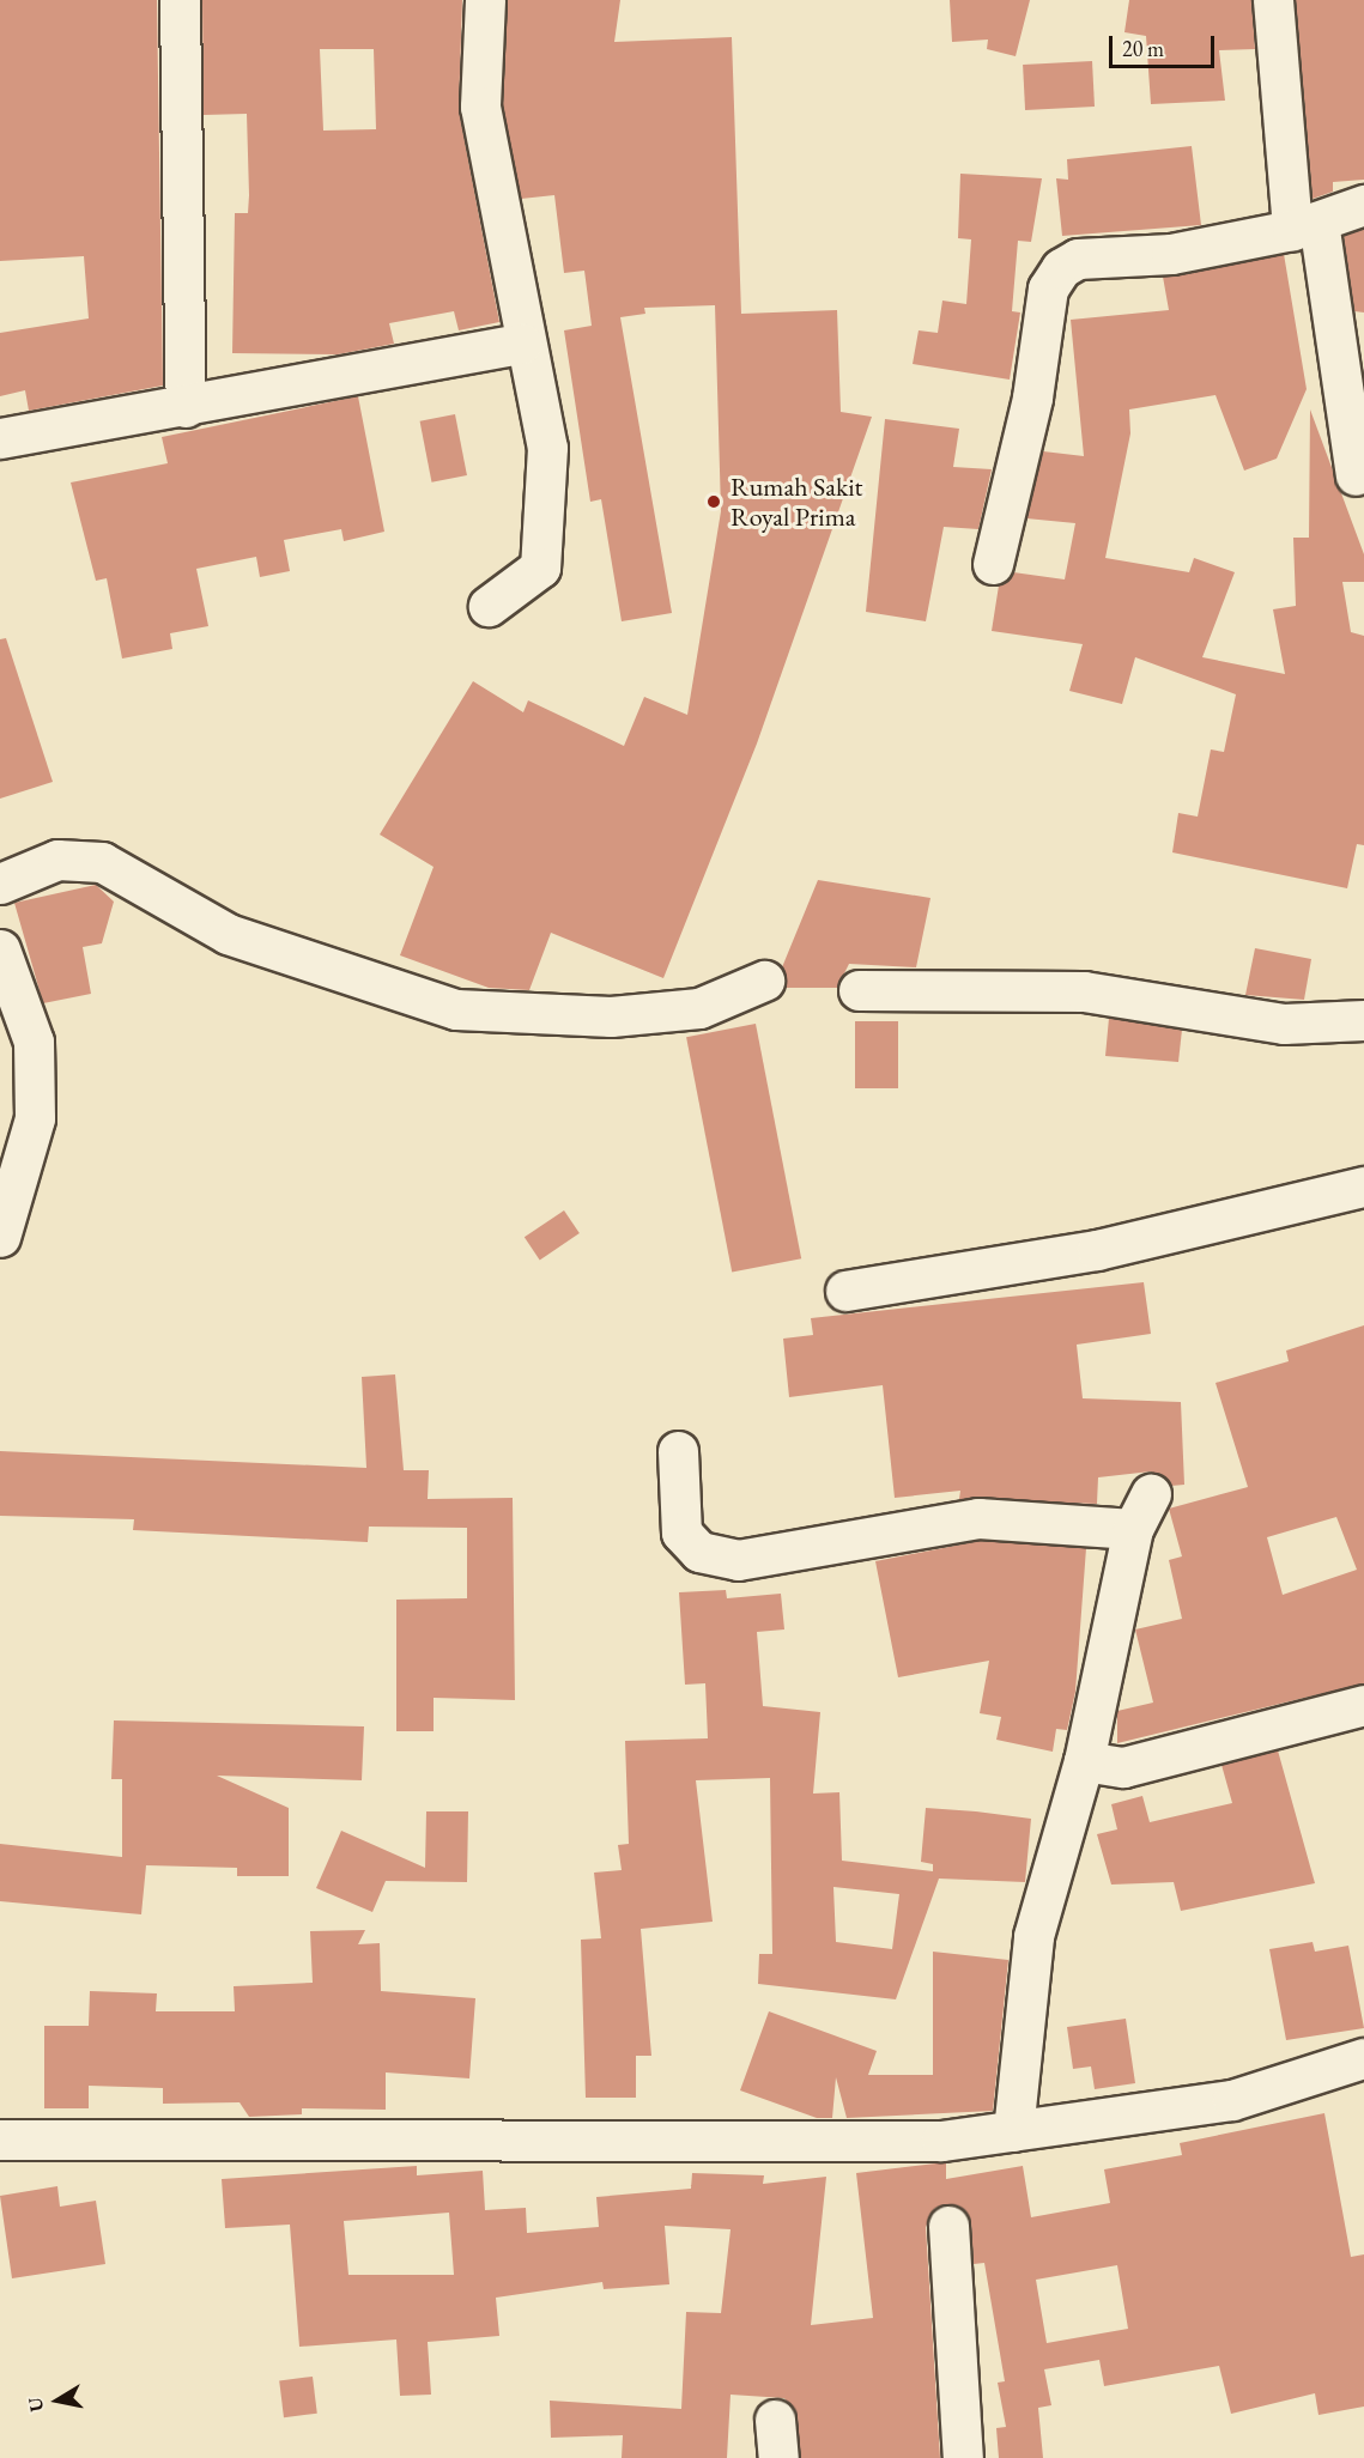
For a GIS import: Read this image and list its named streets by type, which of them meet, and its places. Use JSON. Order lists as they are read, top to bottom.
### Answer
{
  "places": ["Rumah Sakit Royal Prima"],
  "scale_bar": "20 m",
  "north": "left"
}
